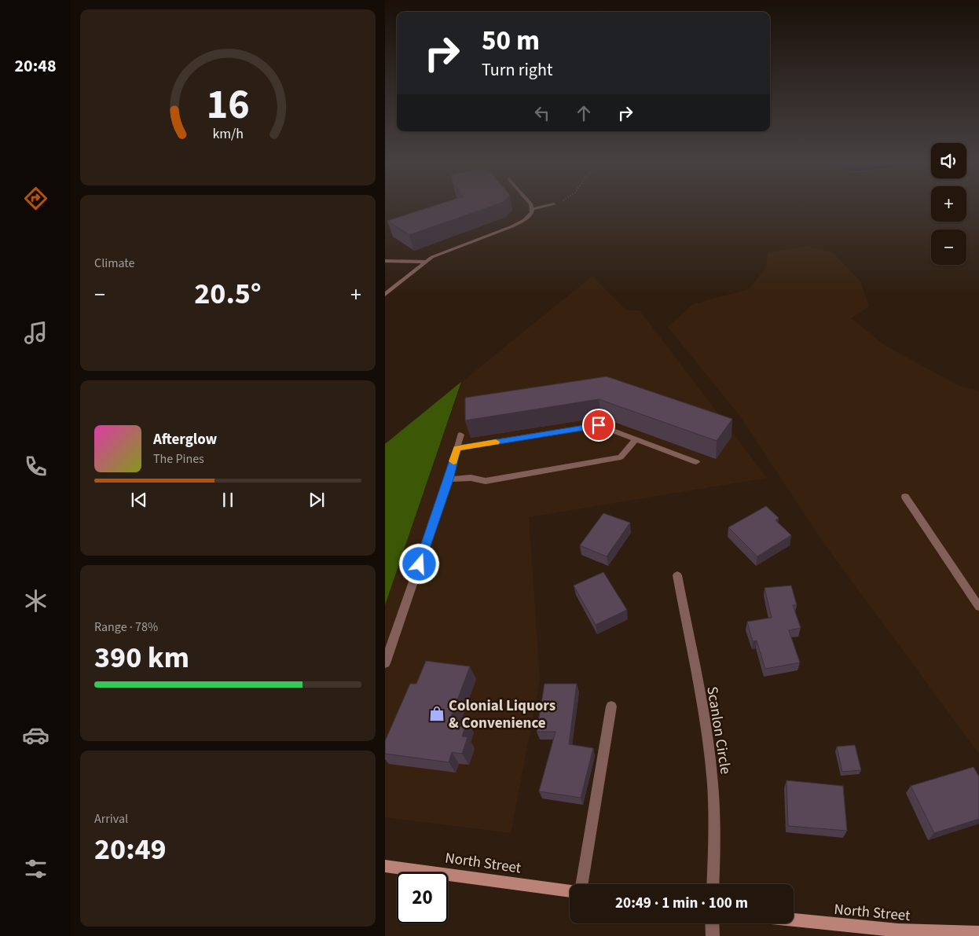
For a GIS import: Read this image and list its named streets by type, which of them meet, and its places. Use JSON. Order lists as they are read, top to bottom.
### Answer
{
  "streets": {
    "main road": ["North Street"],
    "street": ["Scanlon Circle"]
  },
  "places": {
    "shop": ["Colonial Liquors & Convenience"]
  },
  "page": {
    "tabs": "20:48",
    "turn": ["50 m", "Turn right"],
    "map_buttons": ["+", "−"],
    "tile": [
      "Climate",
      ["Range · 78%", "390 km"],
      ["Arrival", "20:49"]
    ],
    "heat": ["−", "20.5°", "+"],
    "song": ["Afterglow", "The Pines"],
    "limit": "20",
    "trip": "20:49 · 1 min · 100 m",
    "gauge": ["16", "km/h"]
  }
}
